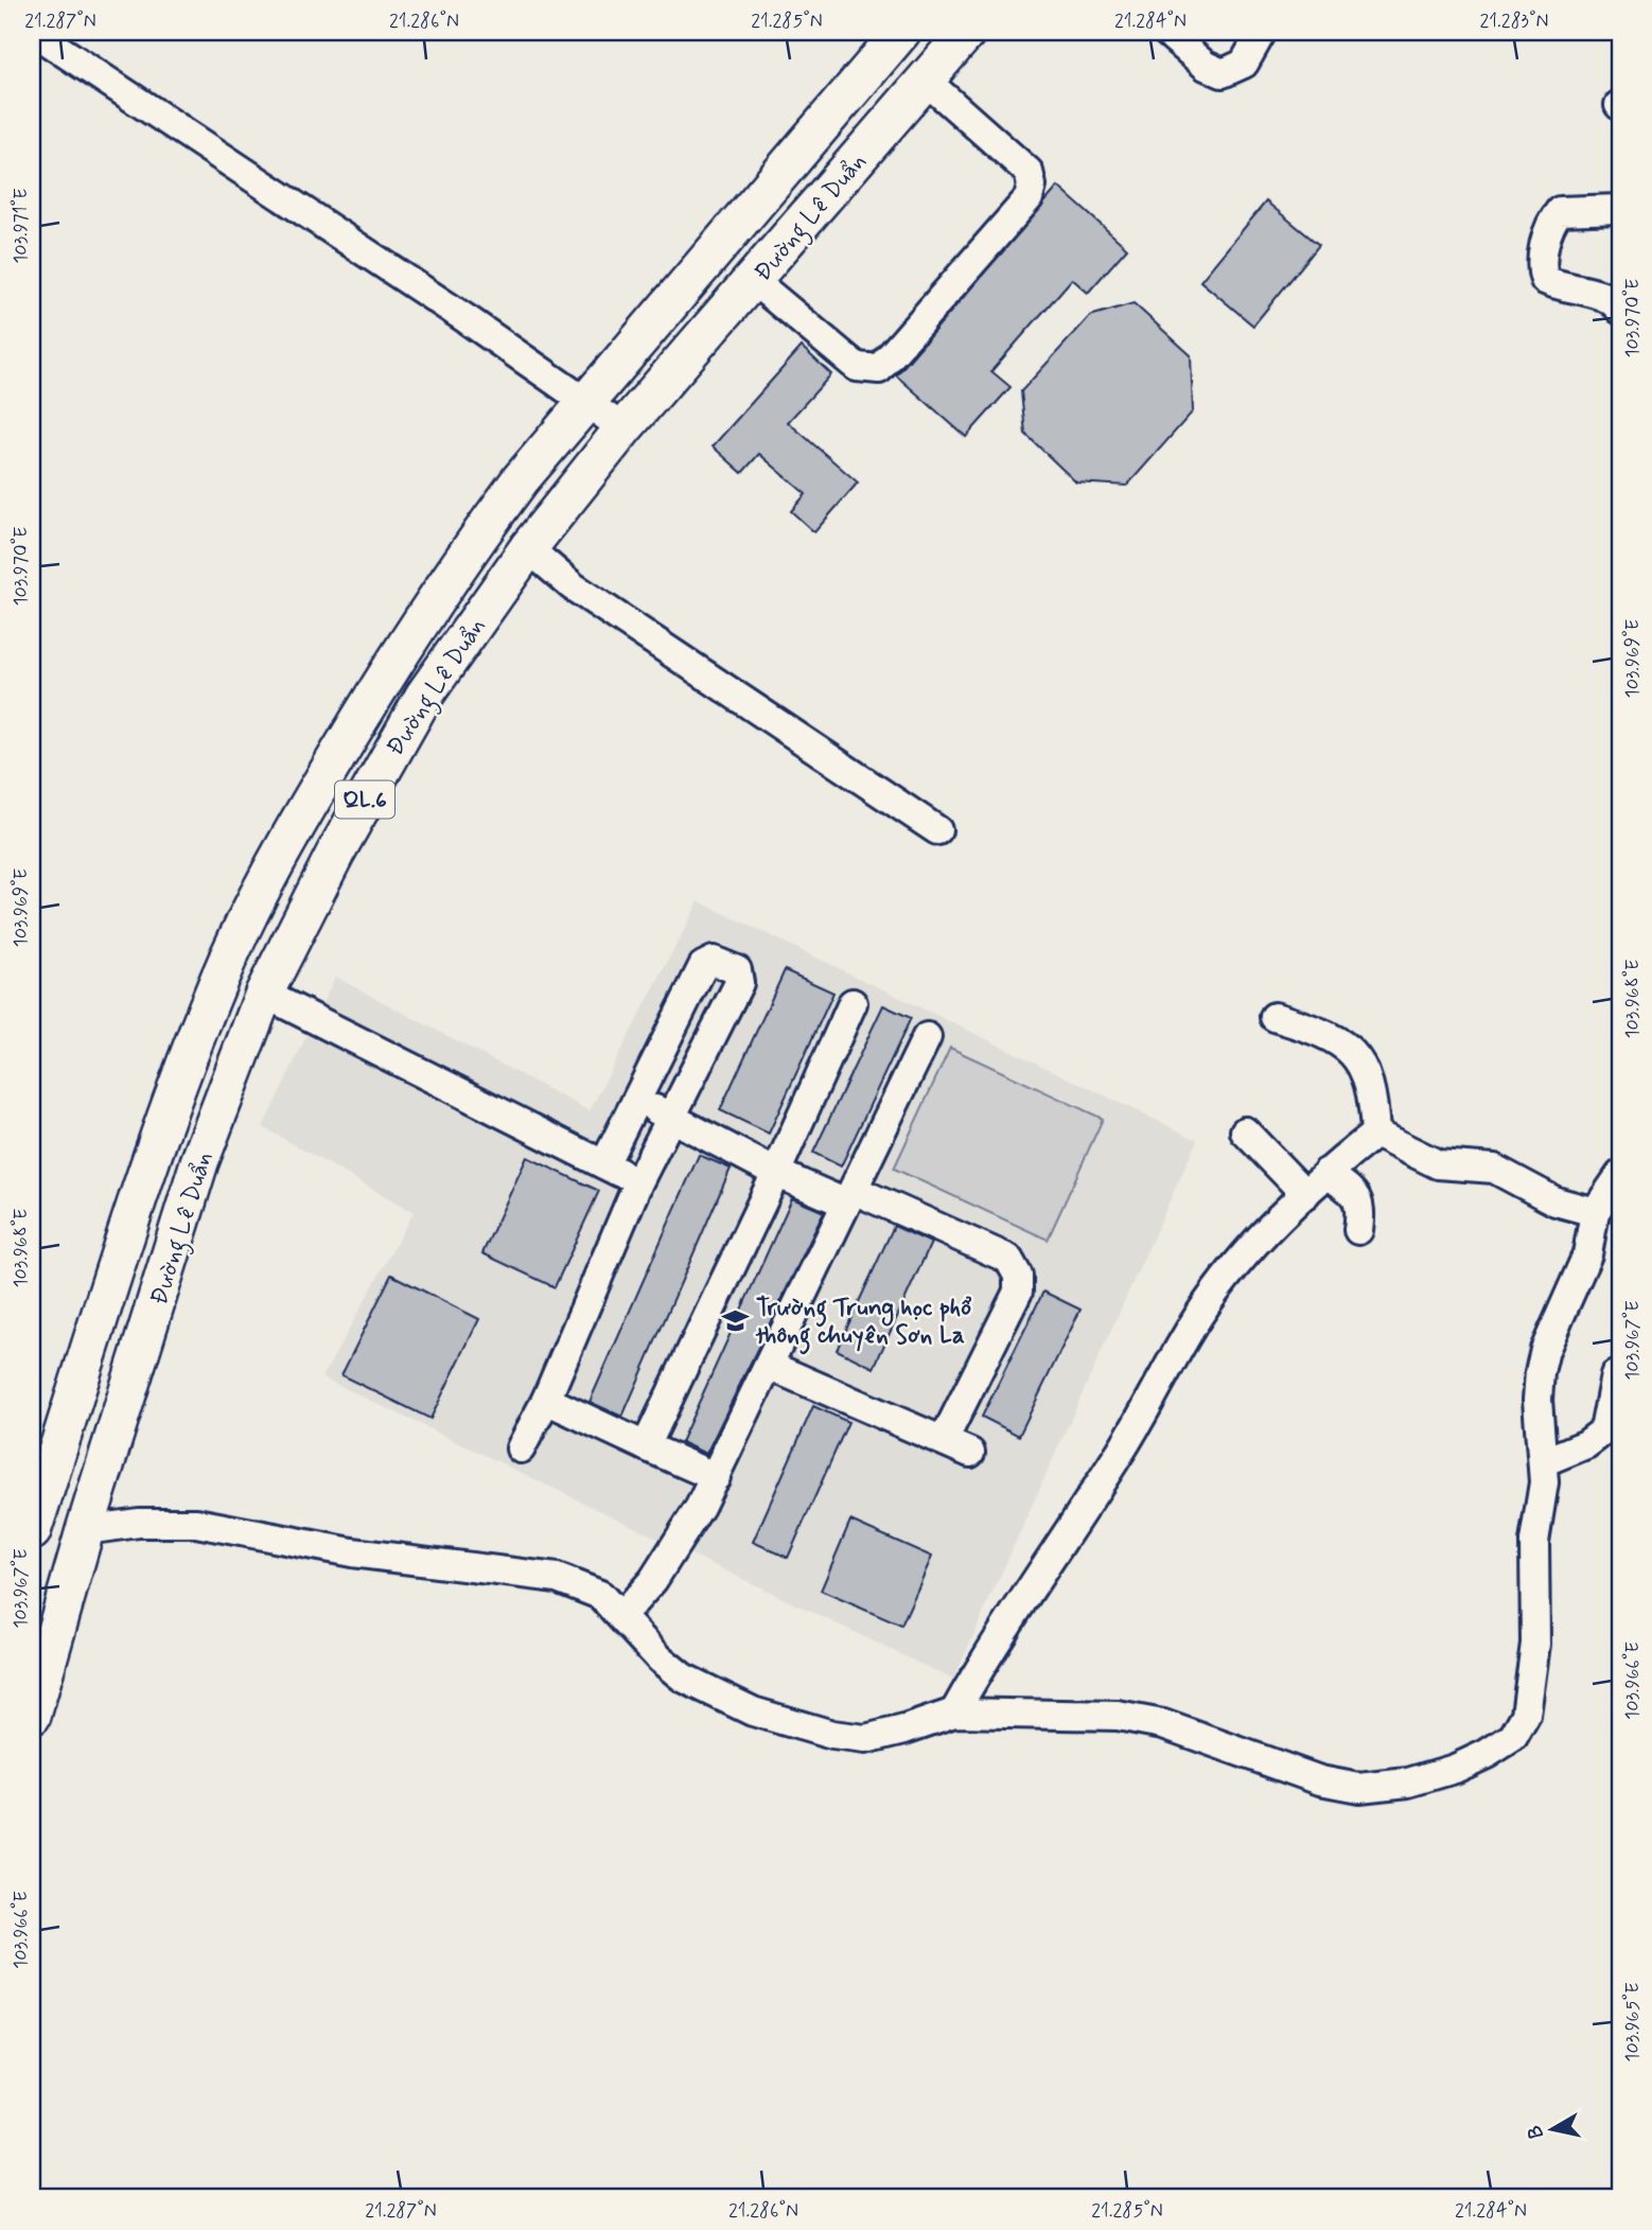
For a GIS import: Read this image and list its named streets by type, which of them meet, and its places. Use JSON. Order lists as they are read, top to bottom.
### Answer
{
  "streets": {
    "main road": ["Đường Lê Duẩn", "QL.6"]
  },
  "places": {
    "school or university": ["Trường Trung học phổ thông chuyên Sơn La"]
  },
  "north": "left",
  "coordinates": [
    "21.287°N",
    "21.286°N",
    "21.285°N",
    "21.284°N",
    "21.283°N",
    "103.971°E",
    "103.970°E",
    "103.969°E",
    "103.968°E",
    "103.967°E",
    "103.966°E",
    "103.965°E"
  ]
}
